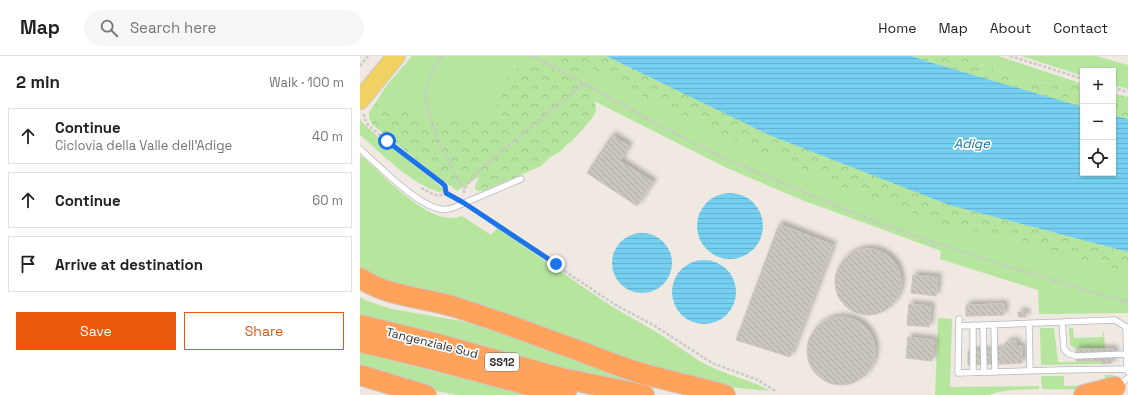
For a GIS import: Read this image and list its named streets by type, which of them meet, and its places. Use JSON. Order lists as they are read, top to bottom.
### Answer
{
  "streets": {
    "highway": ["Tangenziale Sud", "SS12"]
  },
  "water": ["Adige"],
  "page": {
    "header": "Map",
    "search": "Search here",
    "nav": [
      "Home",
      "Map",
      "About",
      "Contact"
    ],
    "heading": ["2 min", "Walk · 100 m"],
    "map_buttons": ["+", "−"],
    "list": [
      ["Continue", "Ciclovia della Valle dell'Adige", "40 m"],
      ["Continue", "60 m"],
      "Arrive at destination"
    ],
    "buttons": ["Save", "Share"]
  }
}
